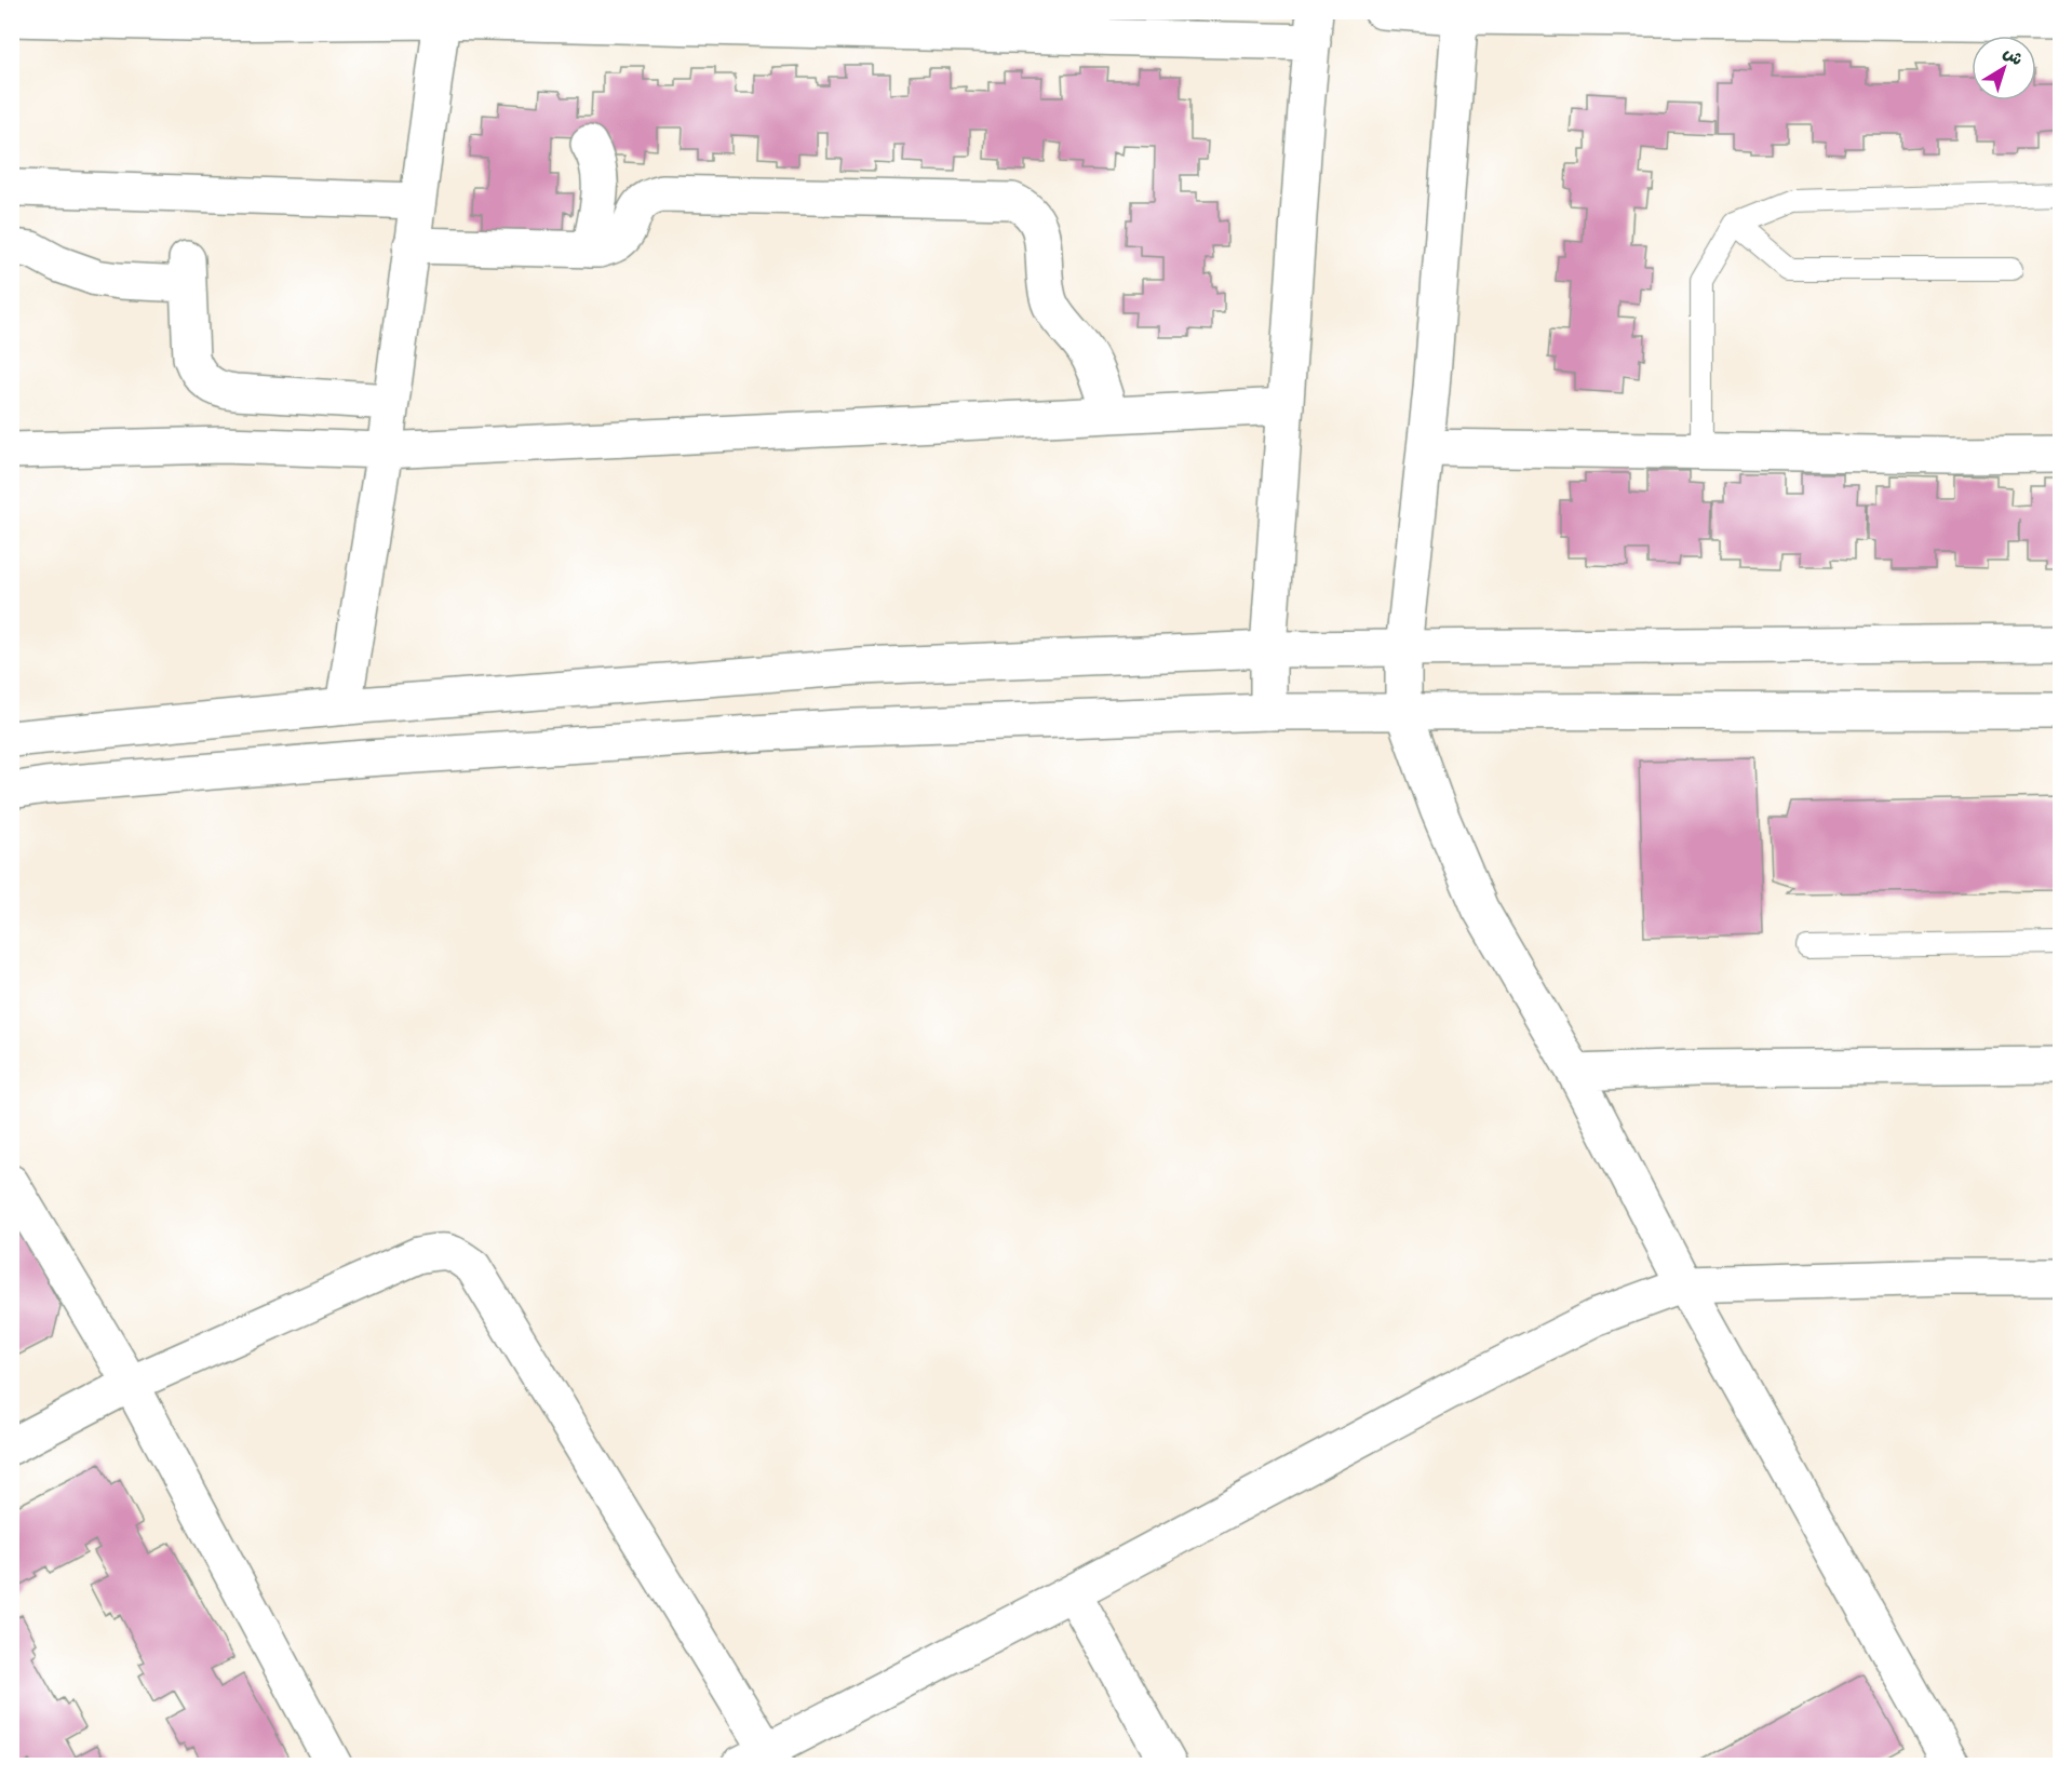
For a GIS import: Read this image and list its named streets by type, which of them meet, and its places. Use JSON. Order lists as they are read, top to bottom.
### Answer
{
  "north": "top right"
}
